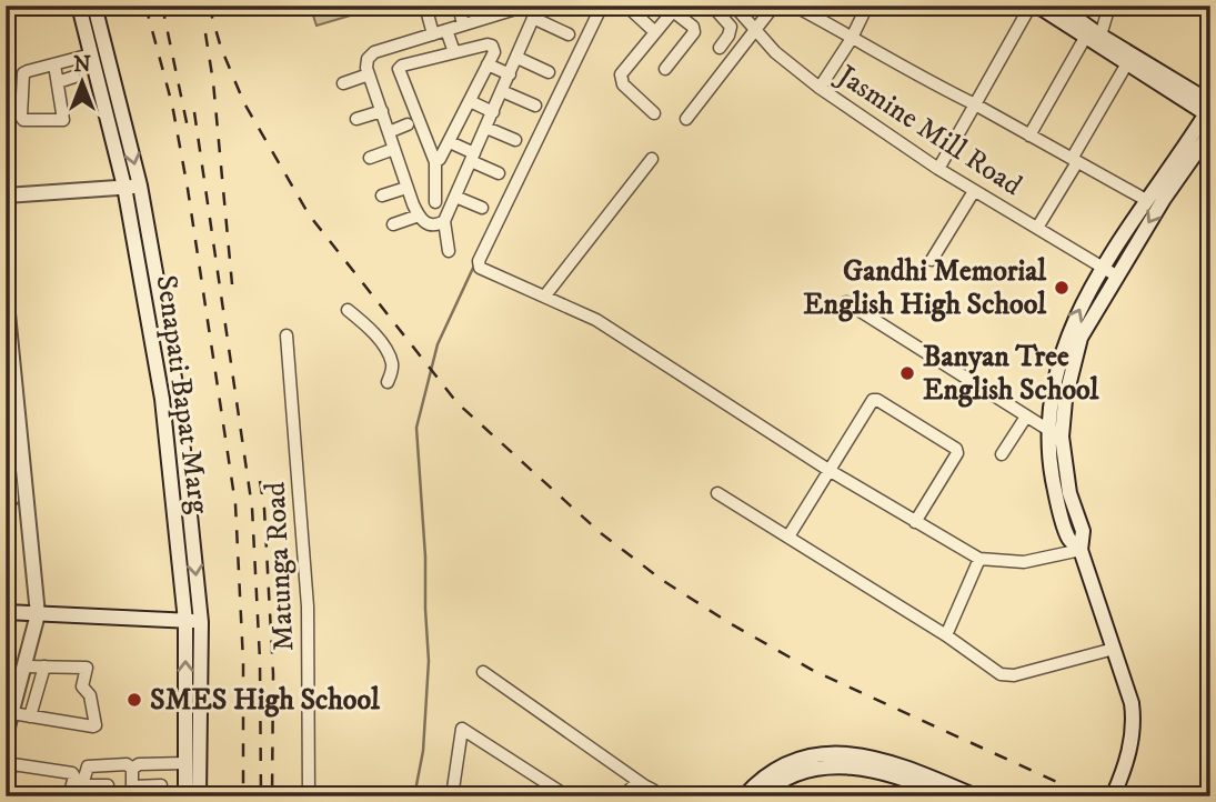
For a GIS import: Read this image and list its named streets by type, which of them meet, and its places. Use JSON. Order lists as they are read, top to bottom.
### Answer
{
  "streets": {
    "main road": ["Senapati Bapat Marg"],
    "street": ["Jasmine Mill Road", "Matunga Road"]
  },
  "places": ["Gandhi Memorial English High School", "Banyan Tree English School", "SMES High School"],
  "north": "top"
}
